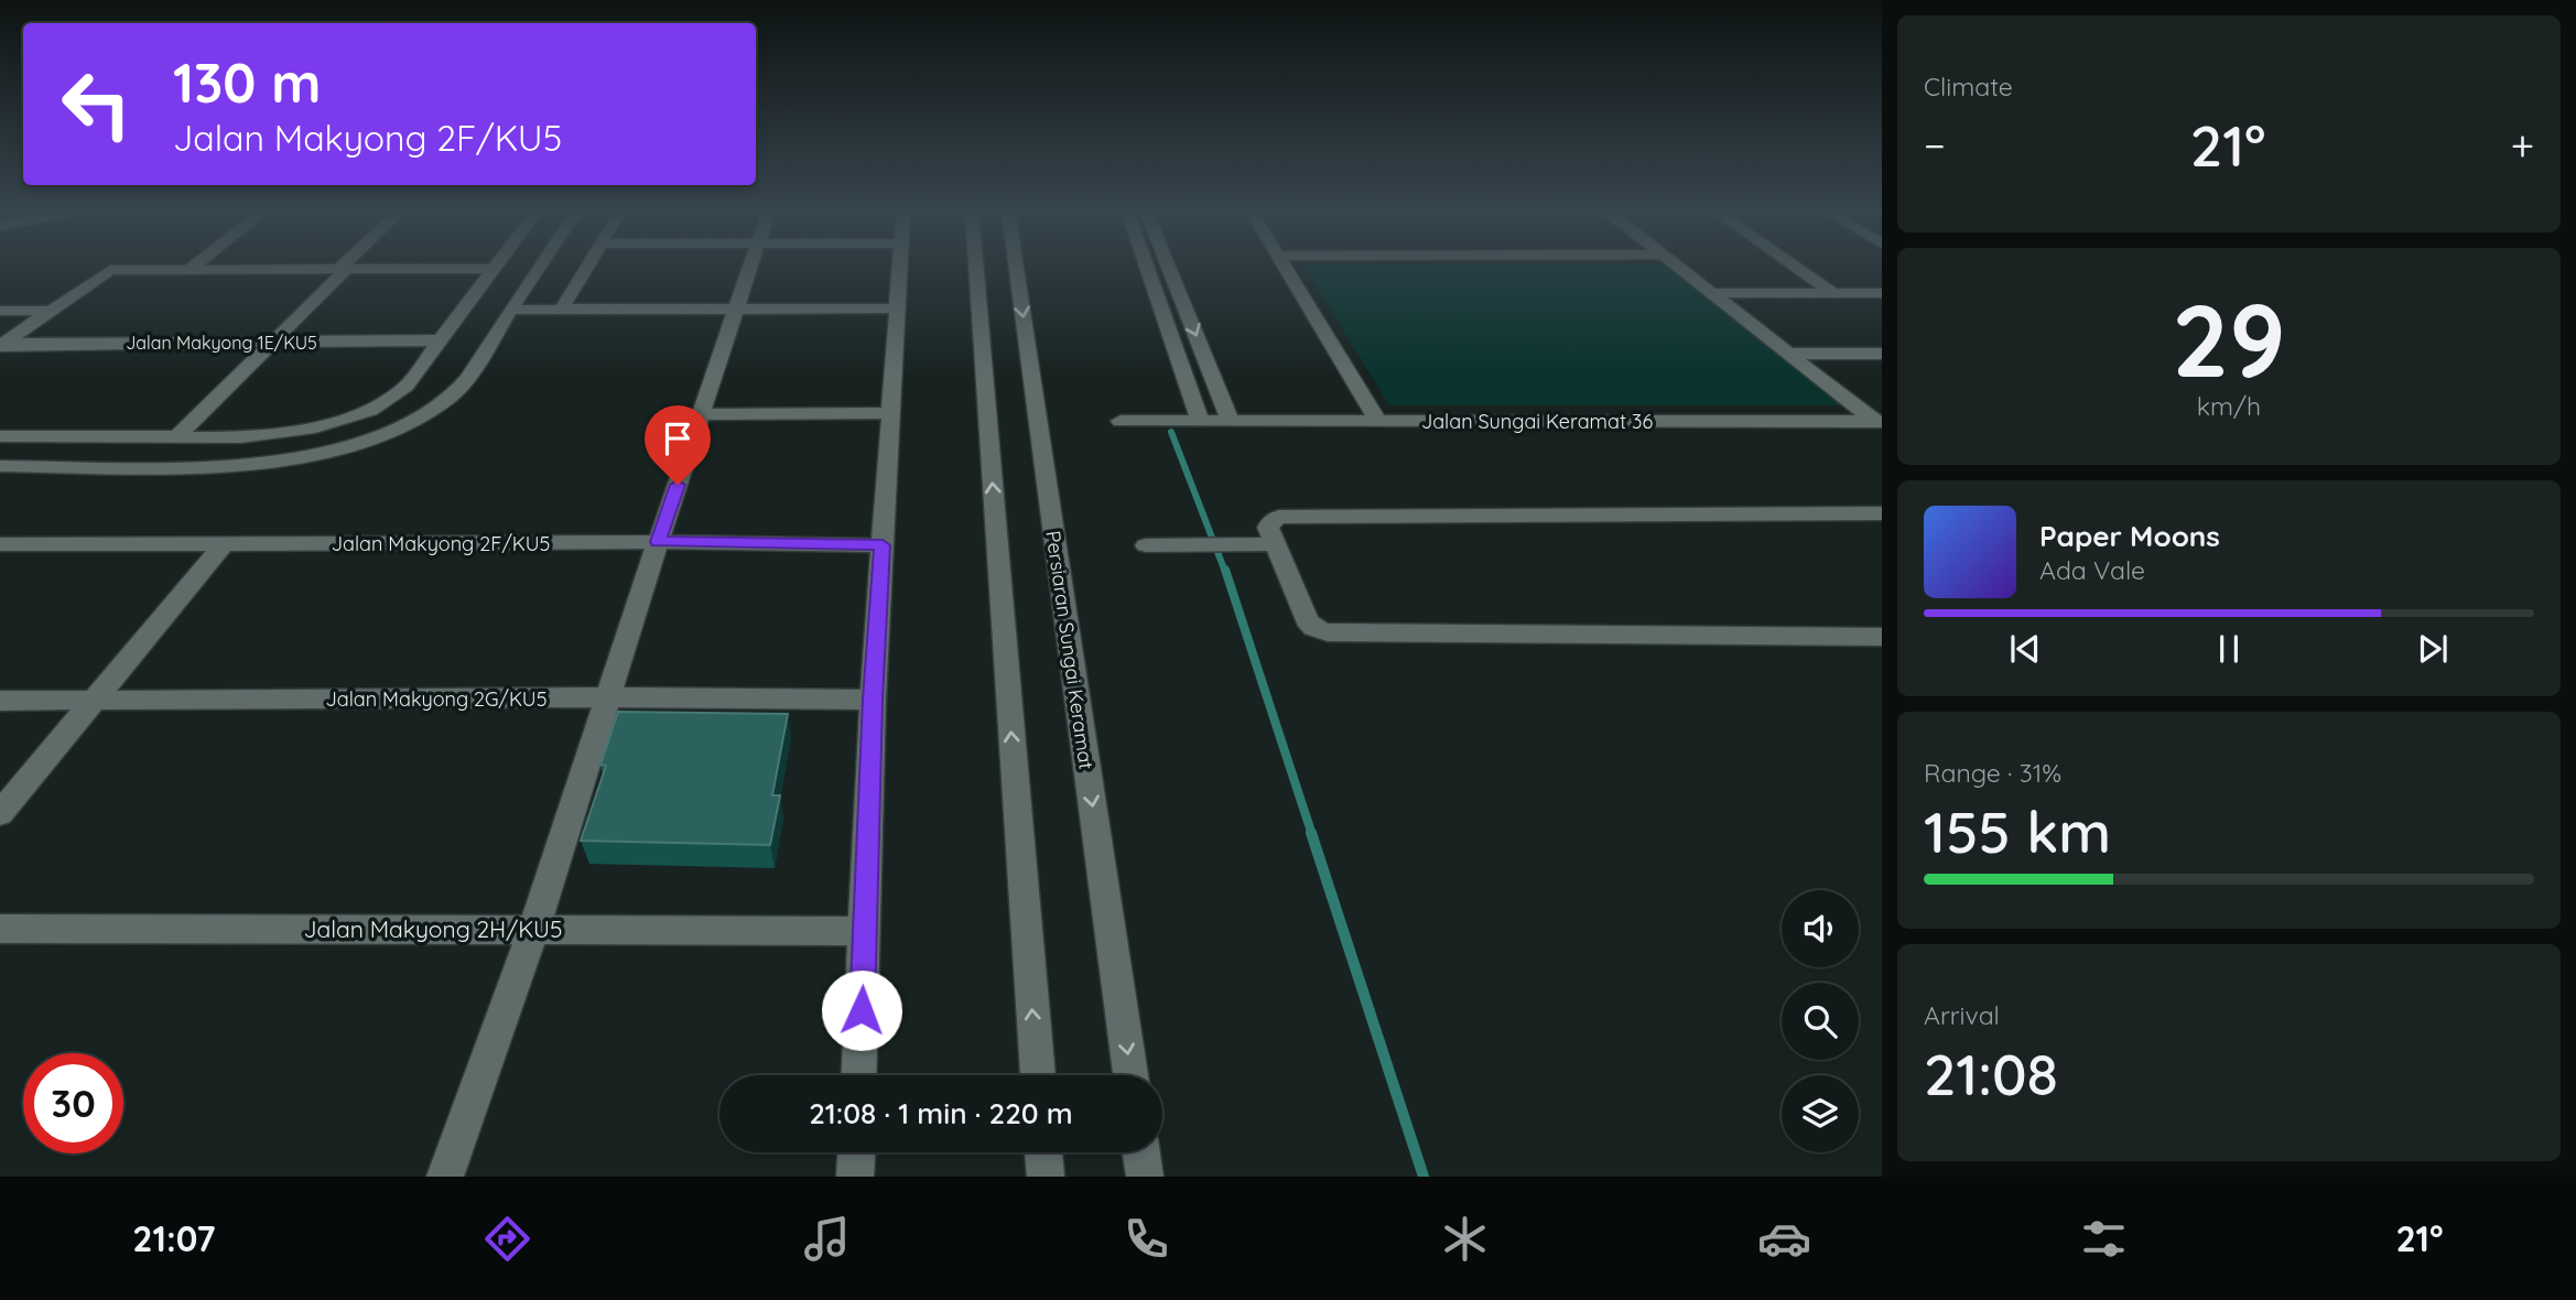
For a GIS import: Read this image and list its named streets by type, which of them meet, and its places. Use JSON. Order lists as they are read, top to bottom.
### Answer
{
  "streets": {
    "street": [
      "Jalan Makyong 1E/KU5",
      "Jalan Sungai Keramat 36",
      "Jalan Makyong 2F/KU5",
      "Persiaran Sungai Keramat",
      "Jalan Makyong 2G/KU5",
      "Jalan Makyong 2H/KU5"
    ]
  },
  "page": {
    "tile": [
      "Climate",
      ["29", "km/h"],
      ["Range · 31%", "155 km"],
      ["Arrival", "21:08"]
    ],
    "turn": ["130 m", "Jalan Makyong 2F/KU5"],
    "heat": ["−", "21°", "+"],
    "song": ["Paper Moons", "Ada Vale"],
    "limit": "30",
    "trip": "21:08 · 1 min · 220 m",
    "tabs": ["21:07", "21°"]
  }
}
